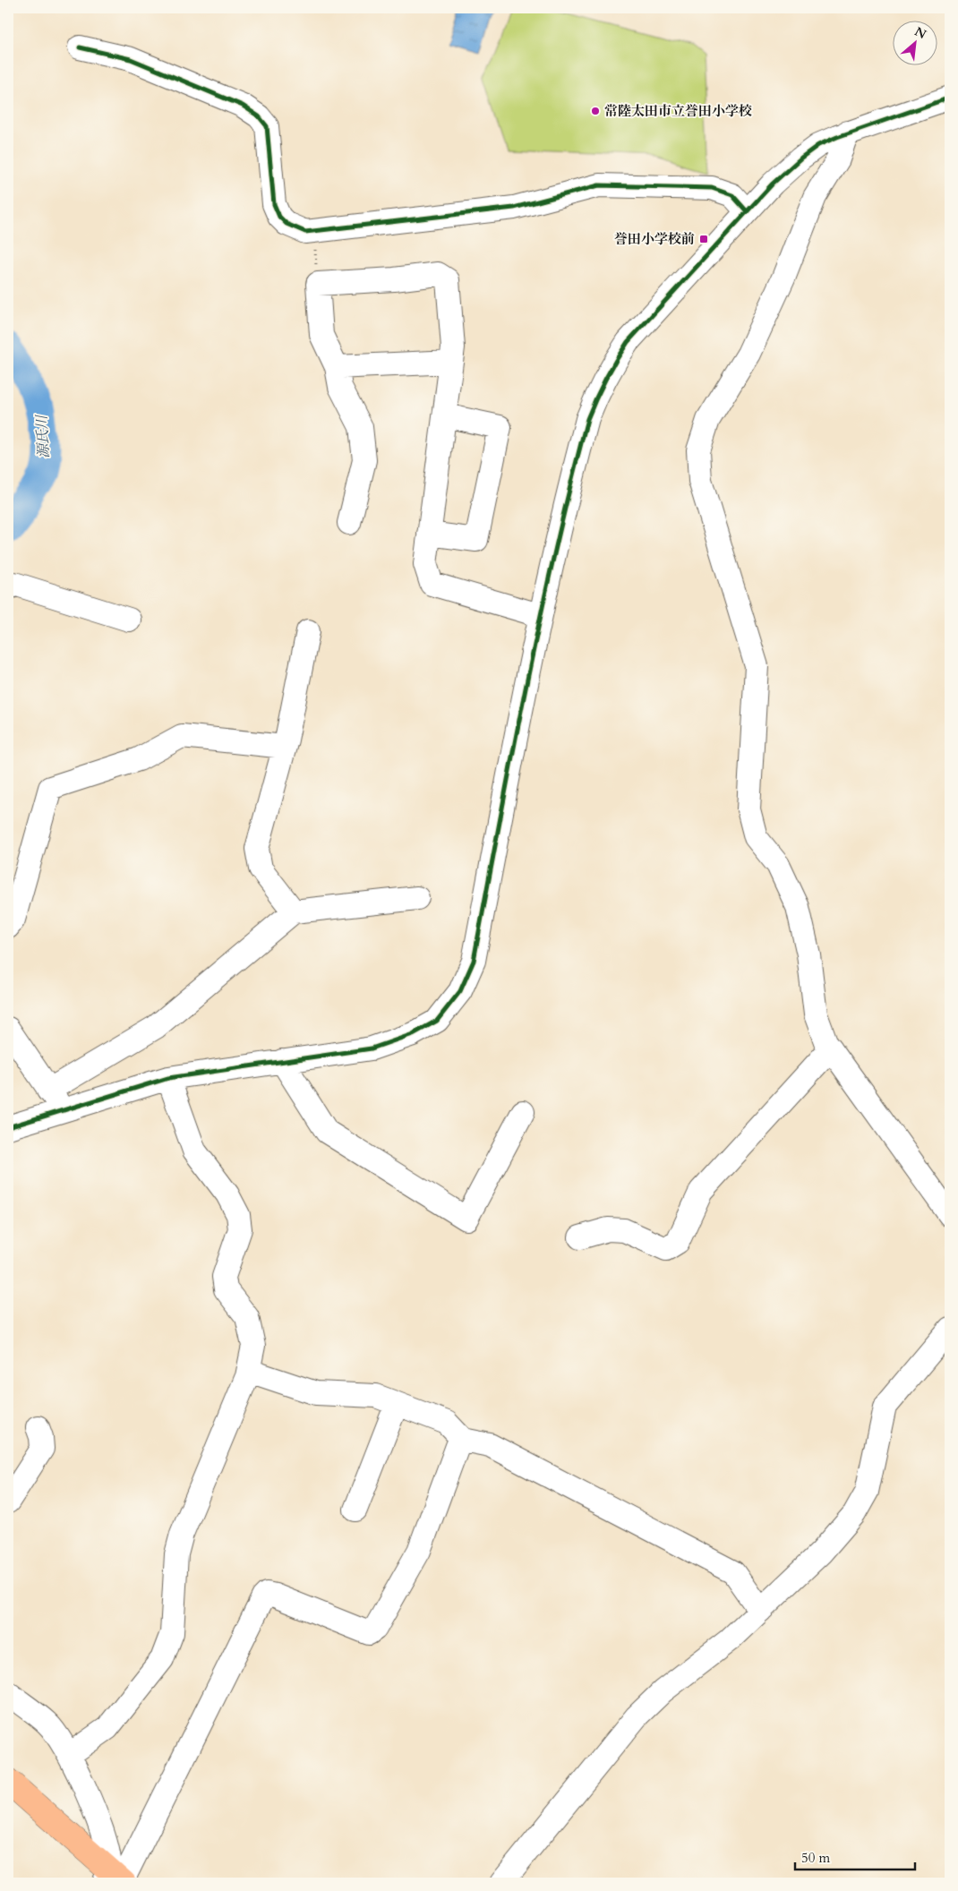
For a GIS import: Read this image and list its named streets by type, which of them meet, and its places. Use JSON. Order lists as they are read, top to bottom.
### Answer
{
  "water": ["源氏川"],
  "places": {
    "other": ["常陸太田市立誉田小学校"],
    "transit": ["誉田小学校前"]
  },
  "scale_bar": "50 m",
  "north": "top right"
}
